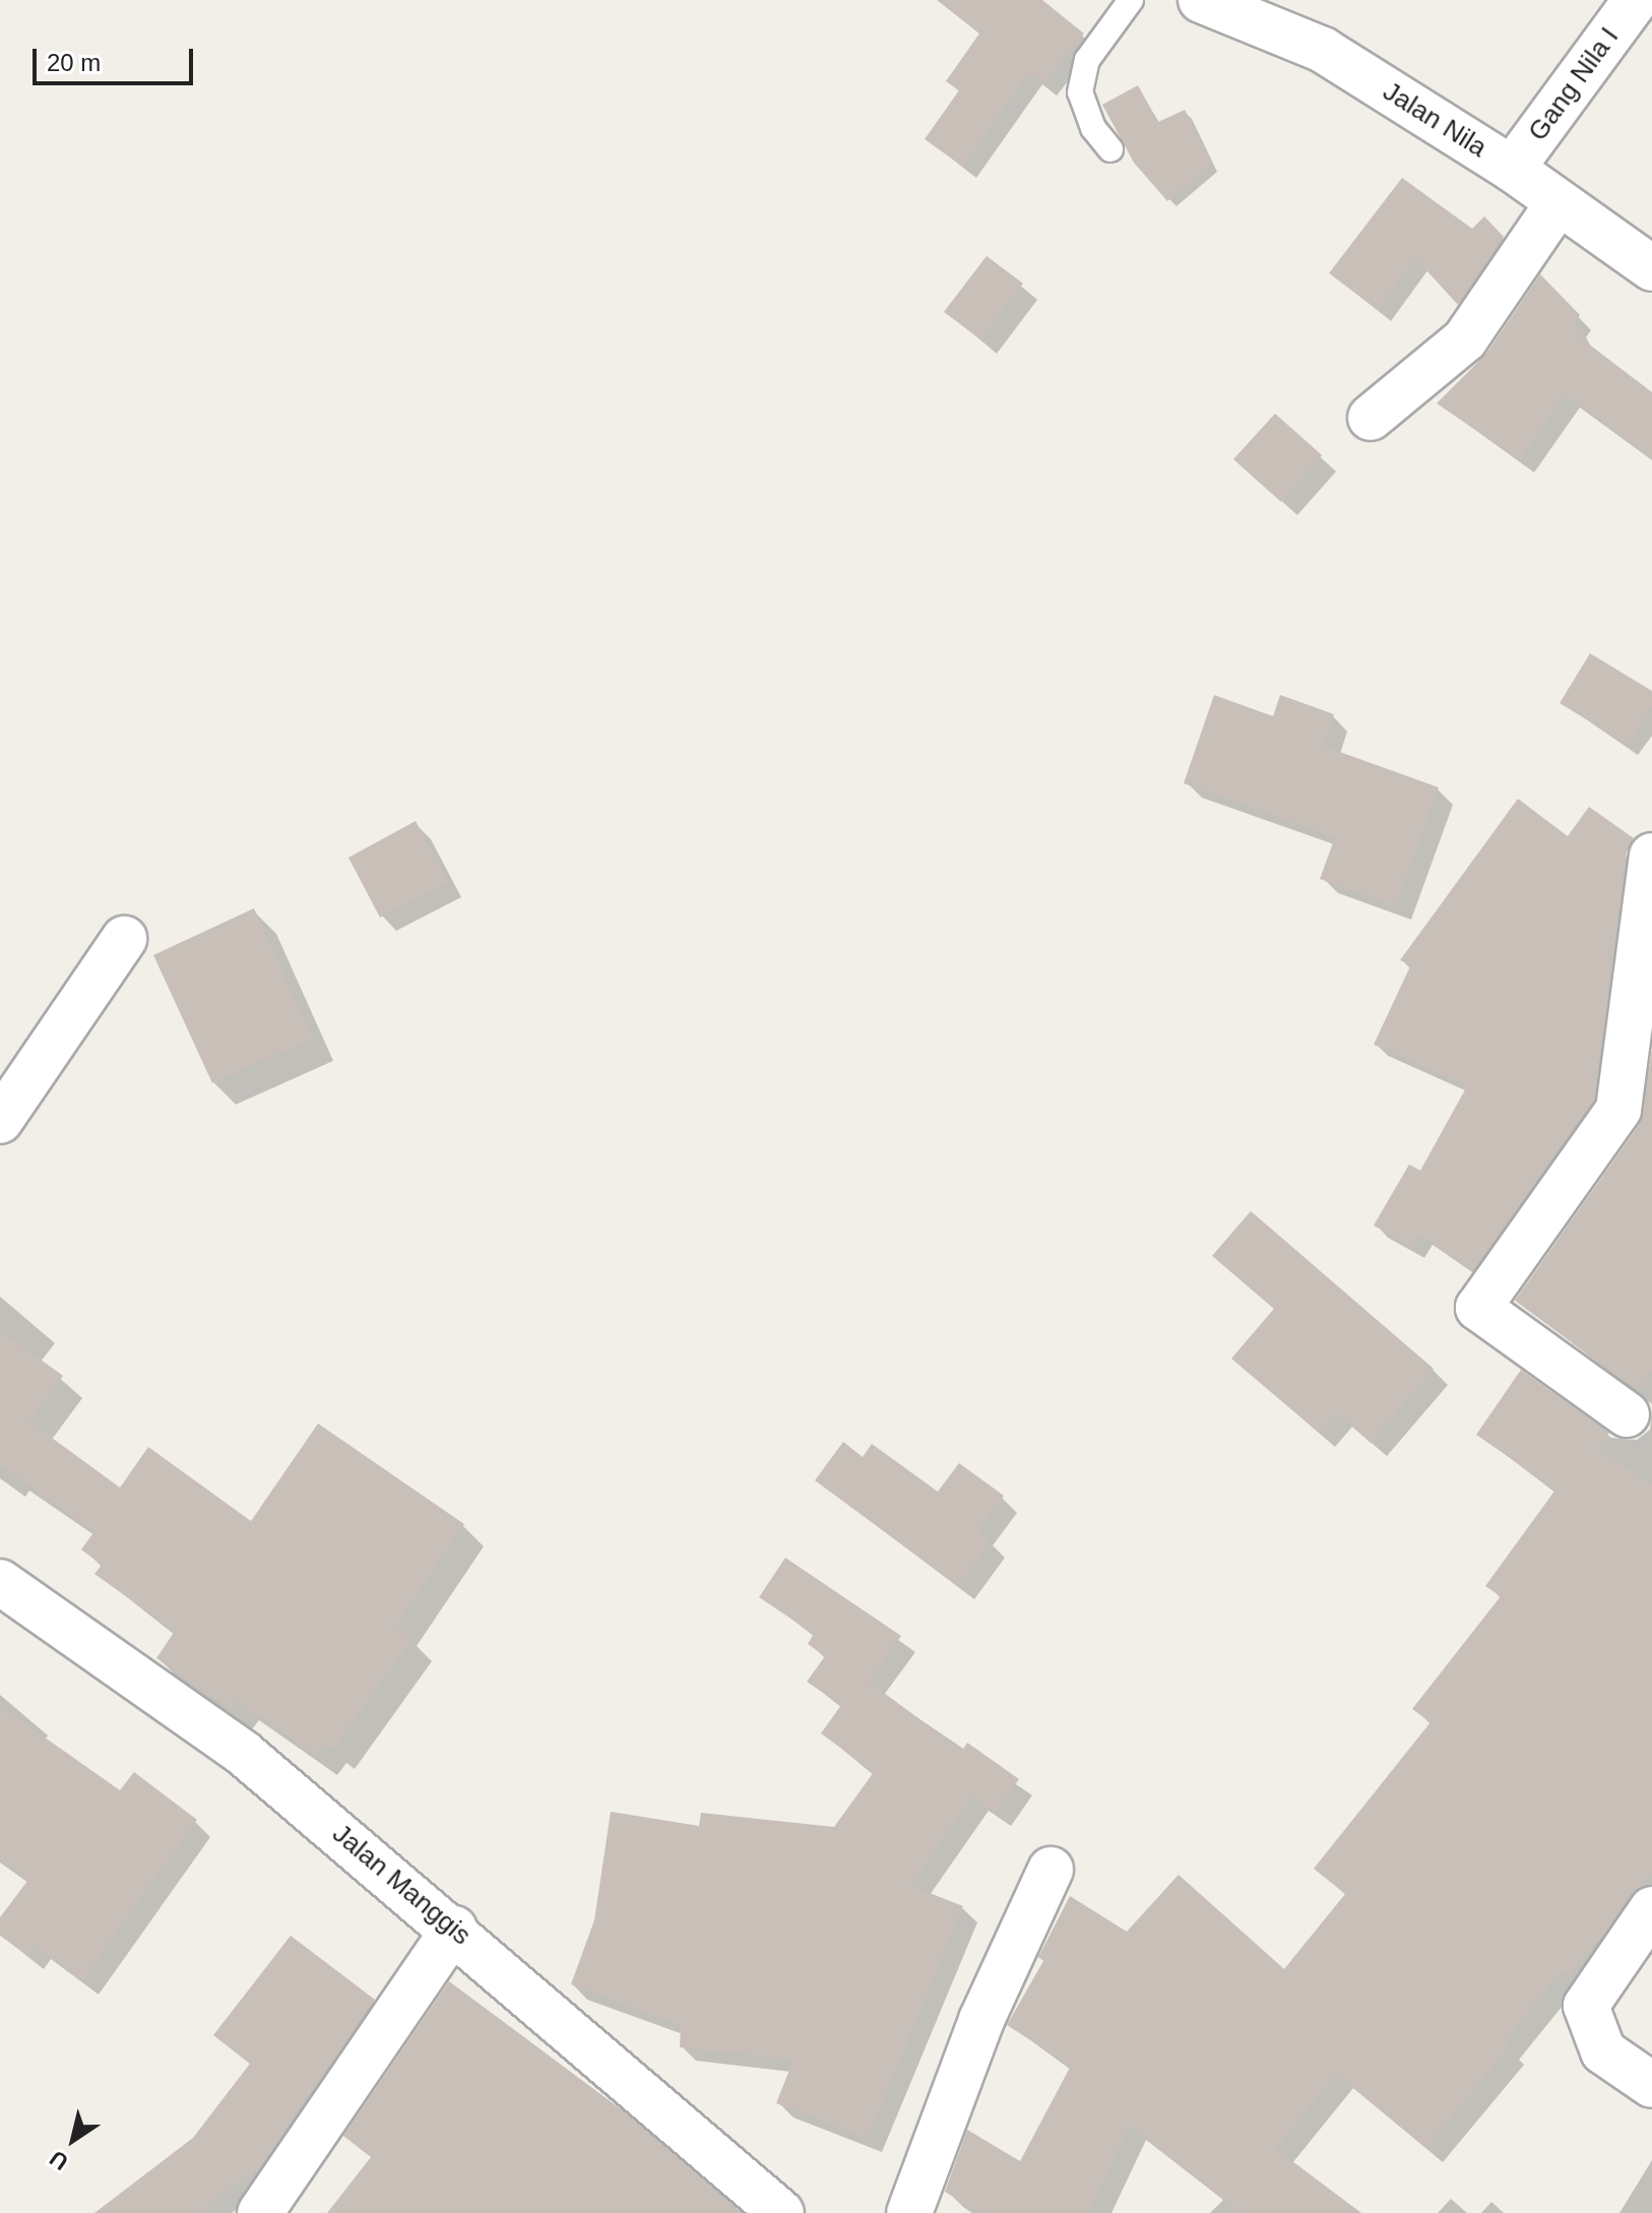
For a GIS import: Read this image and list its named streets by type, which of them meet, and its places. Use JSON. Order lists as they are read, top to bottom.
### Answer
{
  "streets": {
    "street": ["Gang Nila I", "Jalan Nila", "Jalan Manggis"]
  },
  "crossings": [
    ["Gang Nila I", "Jalan Nila"]
  ],
  "scale_bar": "20 m",
  "north": "bottom left"
}
